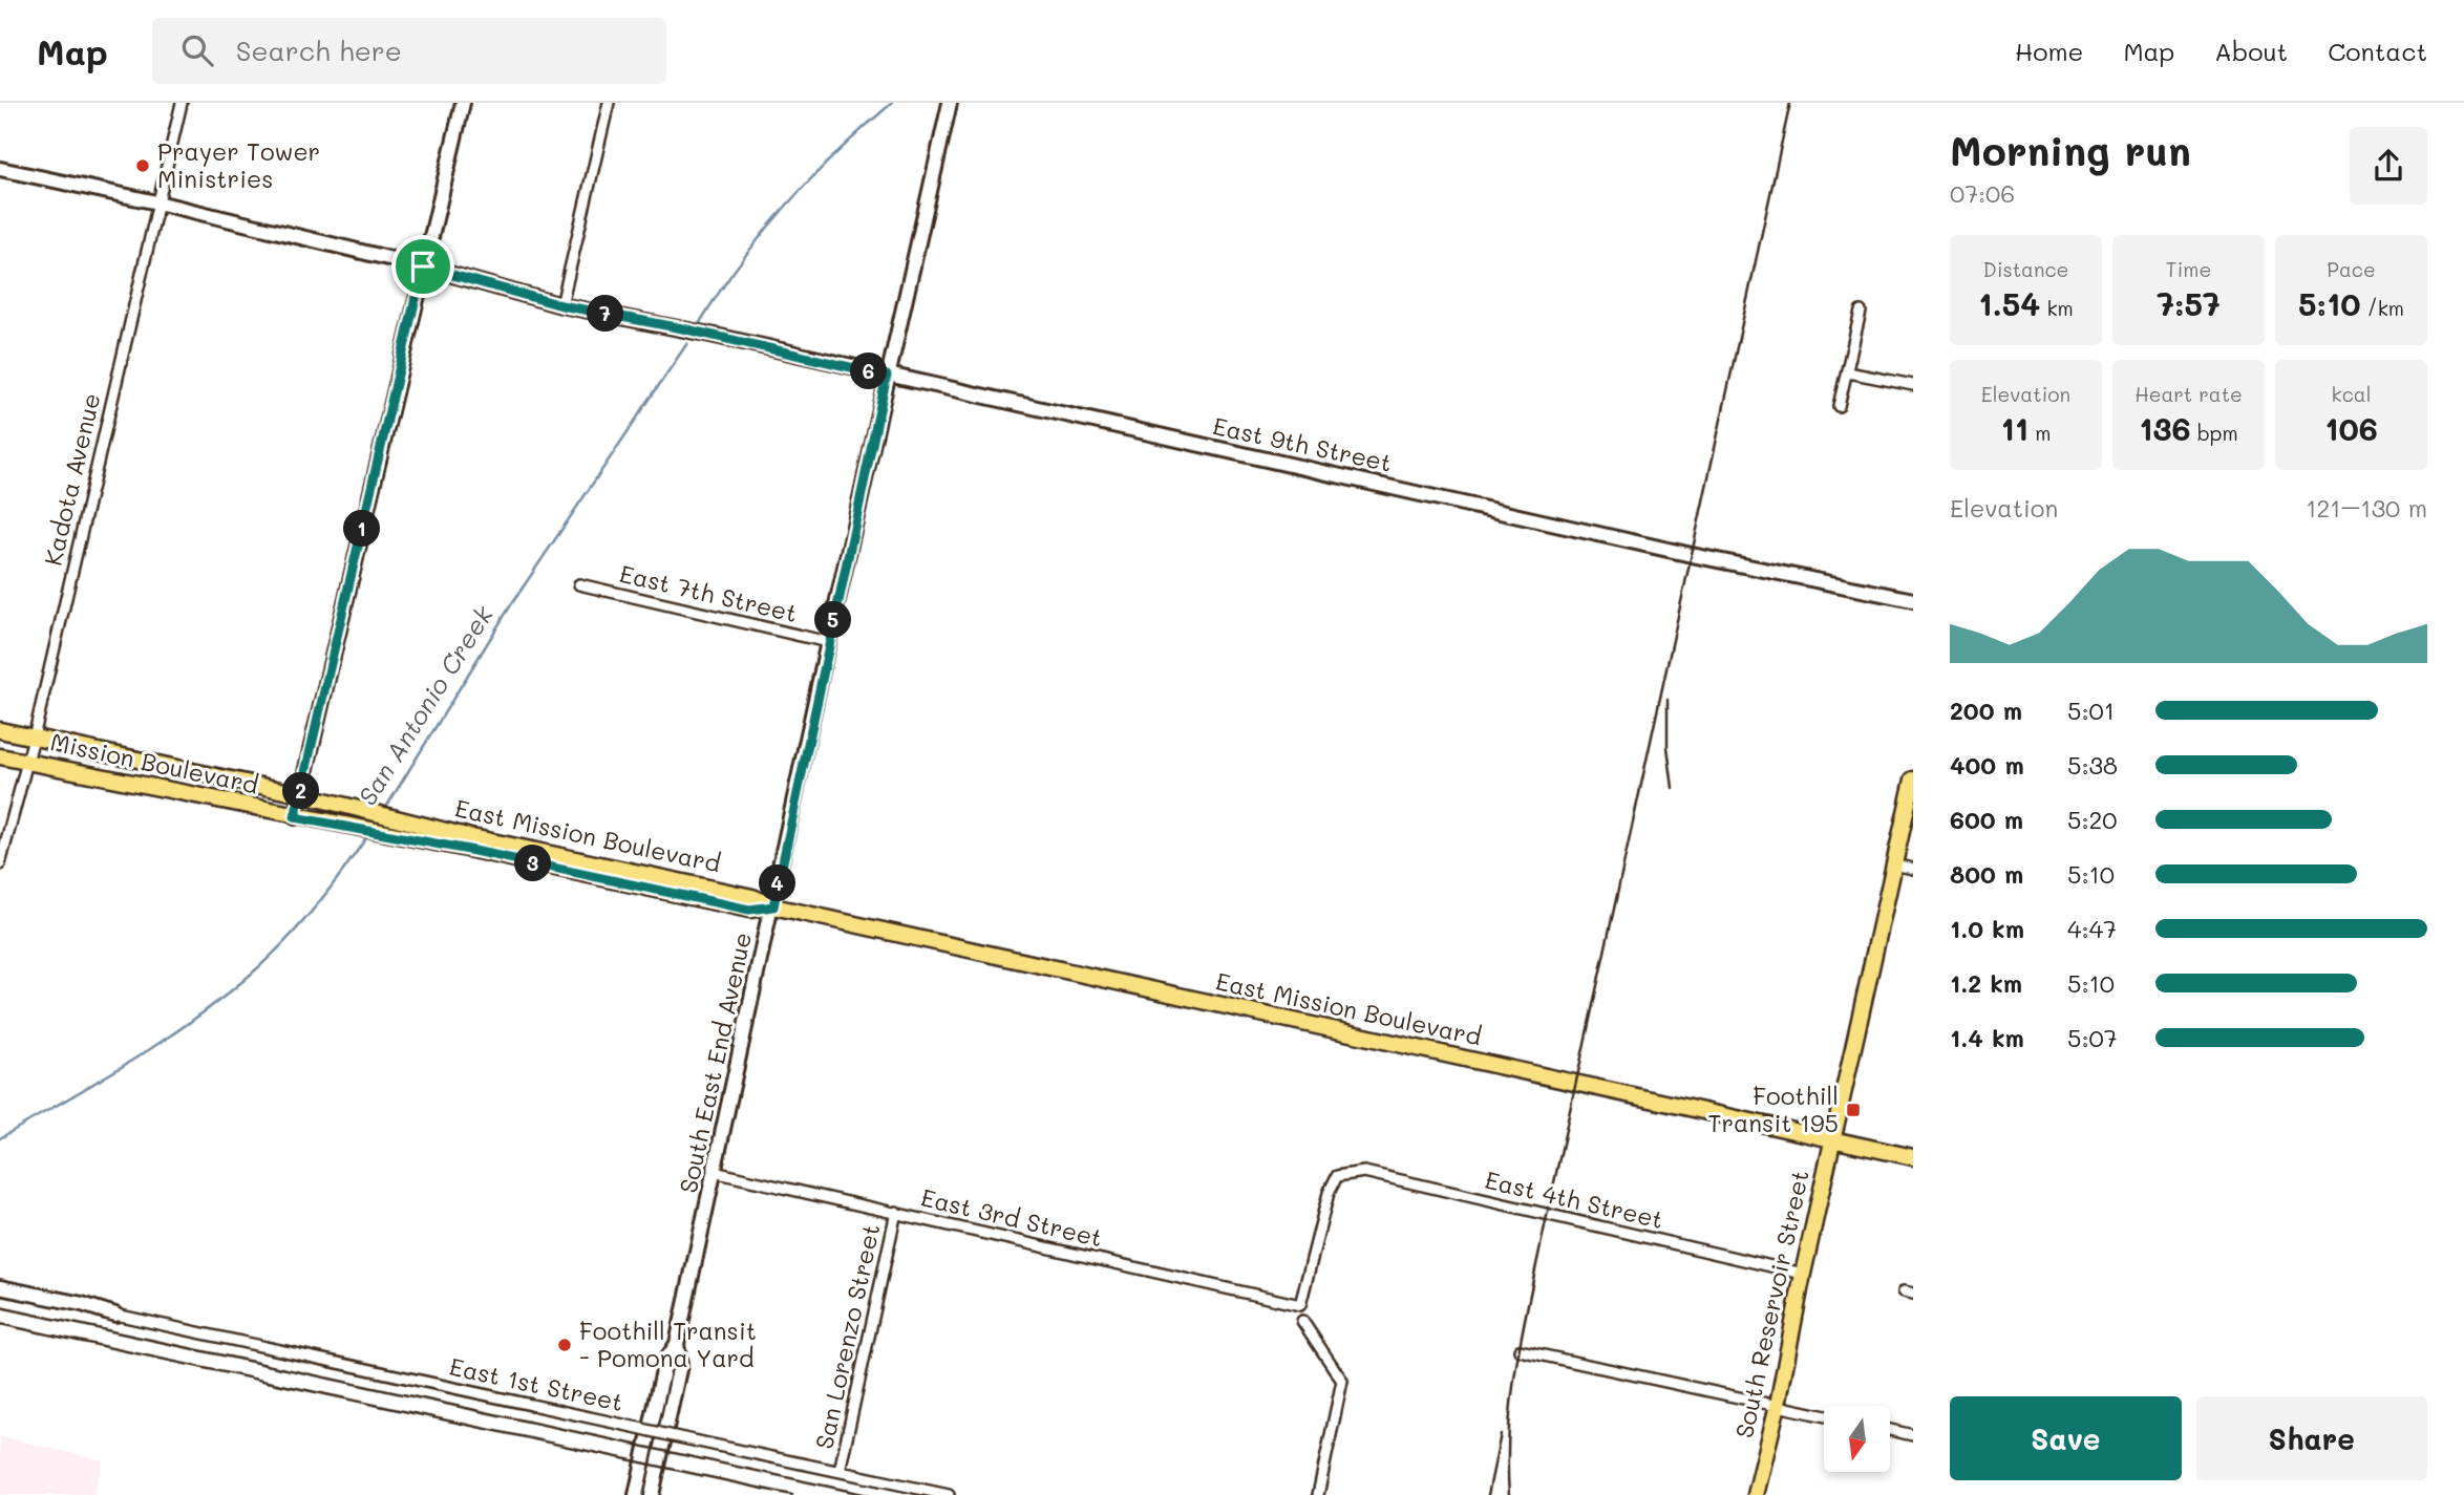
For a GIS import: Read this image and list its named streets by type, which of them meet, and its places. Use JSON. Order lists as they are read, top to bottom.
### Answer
{
  "streets": {
    "main road": ["Mission Boulevard", "East Mission Boulevard", "South Reservoir Street"],
    "street": [
      "East 9th Street",
      "Kadota Avenue",
      "East 7th Street",
      "South East End Avenue",
      "East 4th Street",
      "East 3rd Street",
      "San Lorenzo Street",
      "East 1st Street"
    ]
  },
  "crossings": [
    ["East 9th Street", "Kadota Avenue"],
    ["East 9th Street", "South East End Avenue"],
    ["Kadota Avenue", "Mission Boulevard"],
    ["Kadota Avenue", "East Mission Boulevard"],
    ["East 7th Street", "South East End Avenue"],
    ["Mission Boulevard", "East Mission Boulevard"],
    ["East Mission Boulevard", "South East End Avenue"],
    ["East Mission Boulevard", "South Reservoir Street"],
    ["South East End Avenue", "East 3rd Street"],
    ["East 4th Street", "East 3rd Street"],
    ["East 4th Street", "South Reservoir Street"],
    ["East 3rd Street", "San Lorenzo Street"],
    ["San Lorenzo Street", "East 1st Street"]
  ],
  "water": ["San Antonio Creek"],
  "places": {
    "other": ["Prayer Tower Ministries", "Foothill Transit - Pomona Yard"],
    "transit": ["Foothill Transit 195"]
  },
  "north": "bottom",
  "page": {
    "header": "Map",
    "search": "Search here",
    "nav": [
      "Home",
      "Map",
      "About",
      "Contact"
    ],
    "heading": ["Morning run", "07:06"],
    "stats": [
      ["Distance", "1.54 km"],
      ["Time", "7:57"],
      ["Pace", "5:10 /km"],
      ["Elevation", "11 m"],
      ["Heart rate", "136 bpm"],
      ["kcal", "106"]
    ],
    "pins": [
      "7",
      "6",
      "1",
      "5",
      "2",
      "3",
      "4"
    ],
    "chart": ["Elevation", "121–130 m"],
    "list": [
      {
        "name": "200 m",
        "note": "5:01"
      },
      {
        "name": "400 m",
        "note": "5:38"
      },
      {
        "name": "600 m",
        "note": "5:20"
      },
      {
        "name": "800 m",
        "note": "5:10"
      },
      {
        "name": "1.0 km",
        "note": "4:47"
      },
      {
        "name": "1.2 km",
        "note": "5:10"
      },
      {
        "name": "1.4 km",
        "note": "5:07"
      }
    ],
    "buttons": ["Save", "Share"]
  }
}
